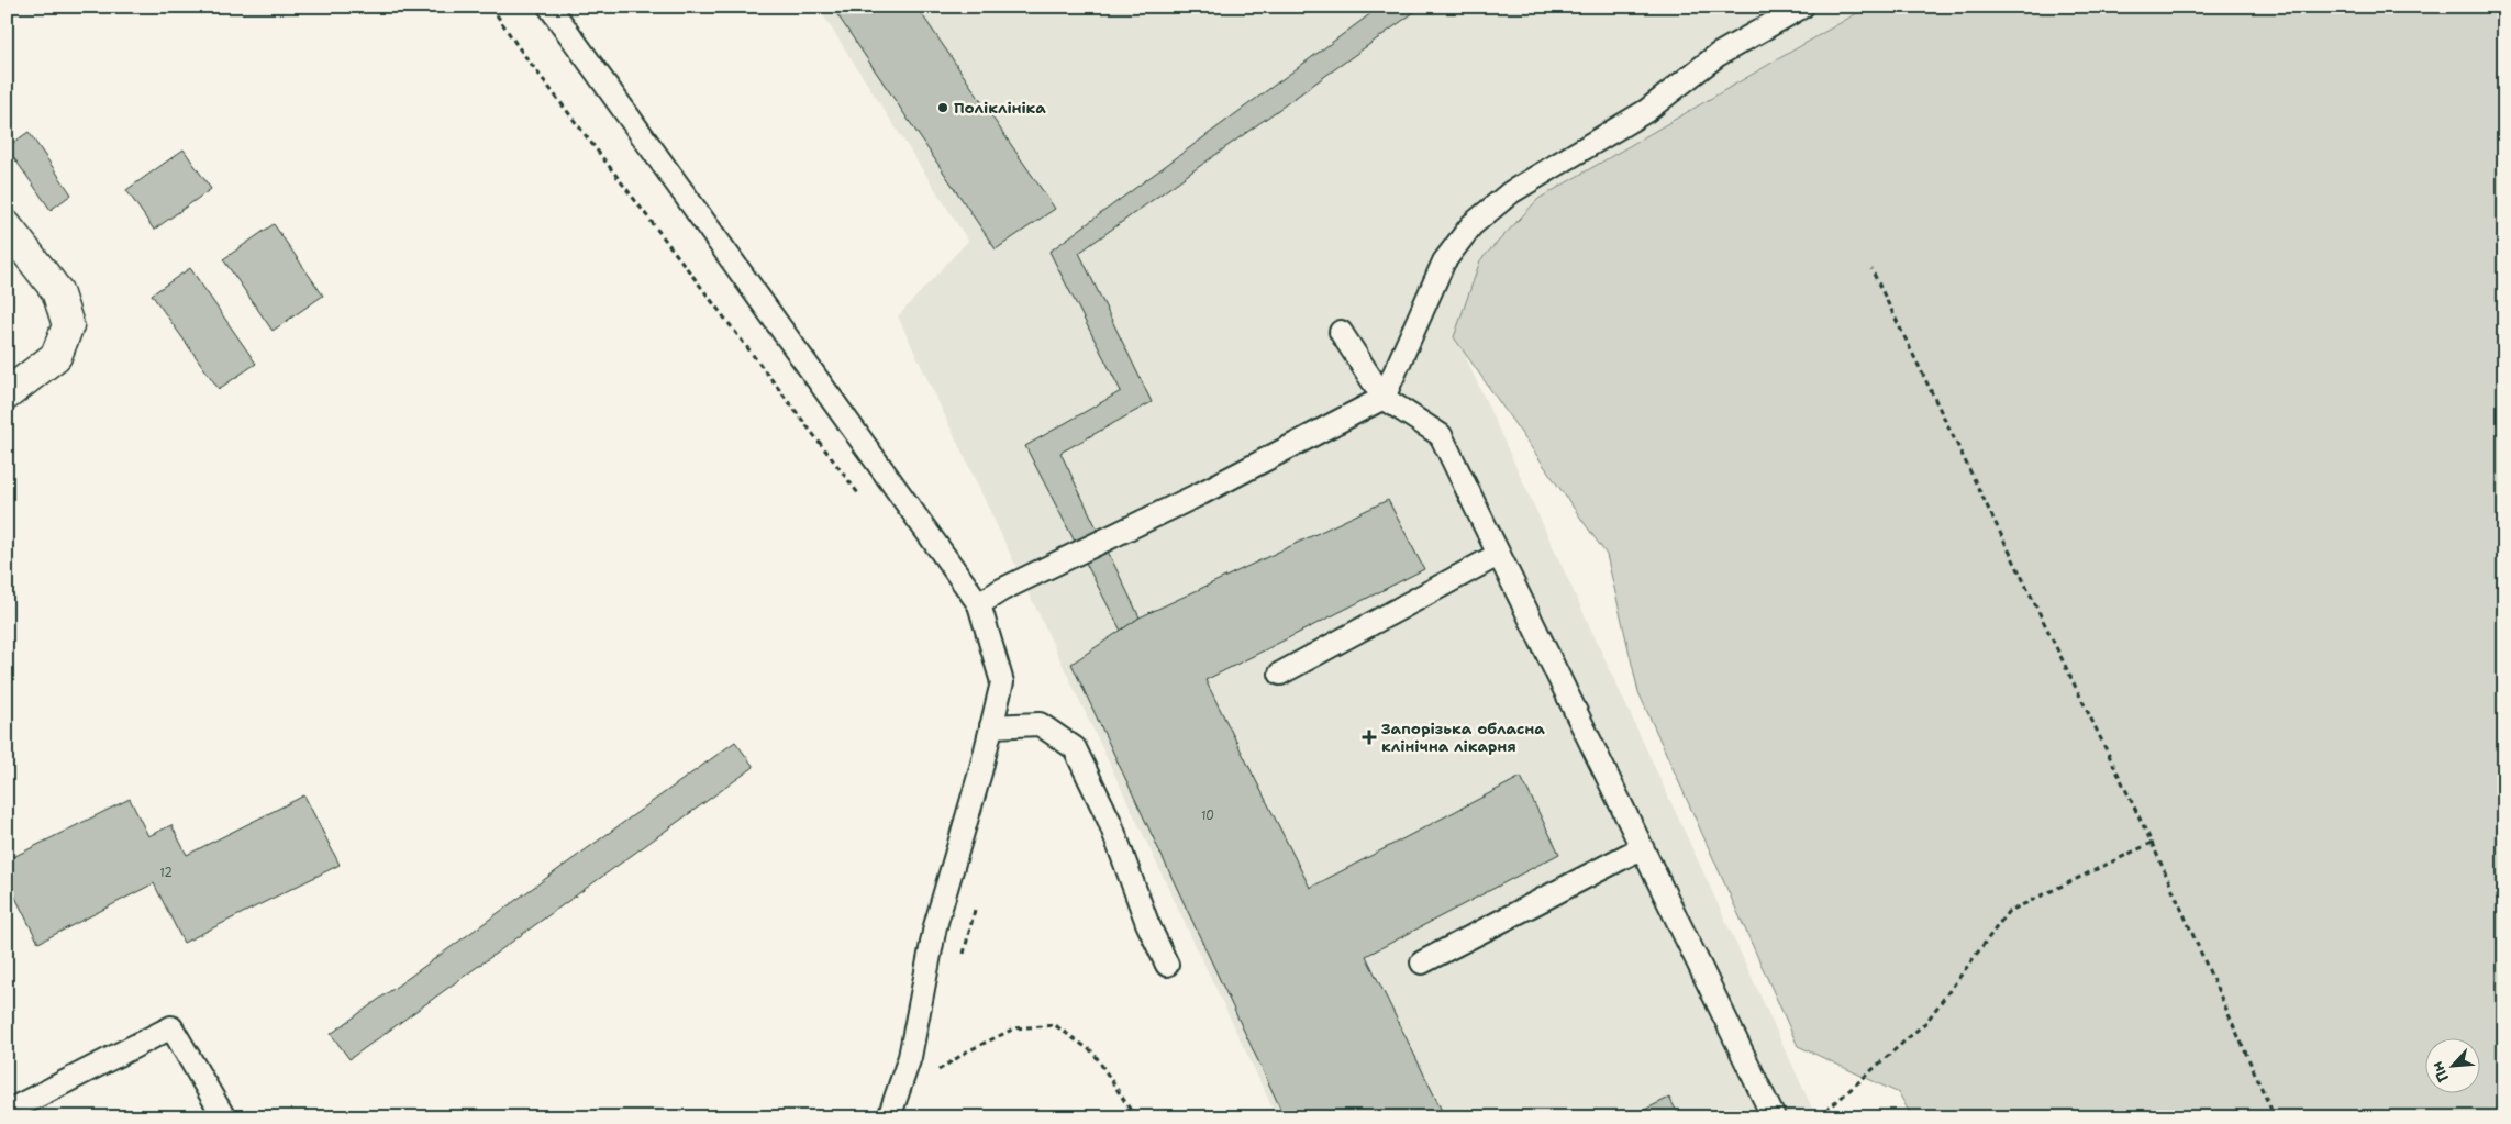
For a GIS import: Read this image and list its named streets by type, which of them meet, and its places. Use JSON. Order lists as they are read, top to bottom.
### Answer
{
  "places": {
    "other": ["Поліклініка"],
    "health": ["Запорізька обласна клінічна лікарня"]
  },
  "house_numbers": ["10", "12"],
  "north": "bottom left"
}
